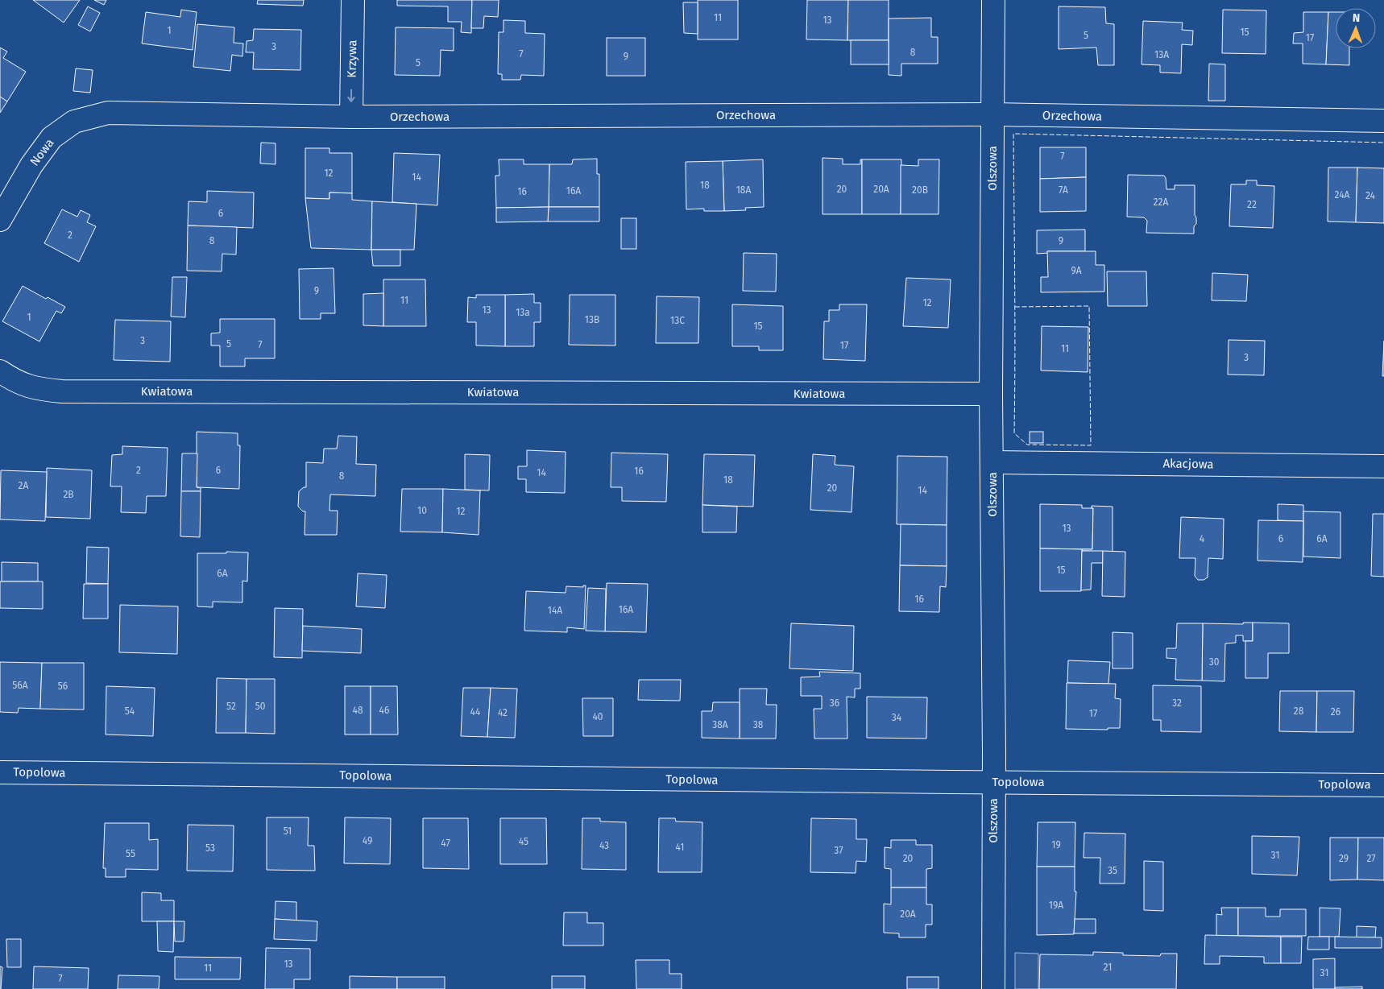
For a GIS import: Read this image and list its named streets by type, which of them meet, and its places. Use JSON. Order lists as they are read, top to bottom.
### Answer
{
  "streets": {
    "street": [
      "Krzywa",
      "Orzechowa",
      "Nowa",
      "Olszowa",
      "Kwiatowa",
      "Akacjowa",
      "Topolowa"
    ]
  },
  "crossings": [
    ["Krzywa", "Orzechowa"],
    ["Orzechowa", "Nowa"],
    ["Orzechowa", "Olszowa"],
    ["Olszowa", "Kwiatowa"],
    ["Olszowa", "Akacjowa"],
    ["Olszowa", "Topolowa"]
  ],
  "one_way": ["Krzywa"],
  "house_numbers": [
    "11",
    "13",
    "1",
    "15",
    "5",
    "17",
    "3",
    "8",
    "7",
    "13A",
    "9",
    "5",
    "7",
    "12",
    "14",
    "18",
    "20",
    "20A",
    "18A",
    "20B",
    "7A",
    "16A",
    "16",
    "24A",
    "24",
    "22A",
    "22",
    "6",
    "2",
    "8",
    "9",
    "9A",
    "9",
    "11",
    "12",
    "13",
    "13a",
    "1",
    "13B",
    "13C",
    "15",
    "3",
    "5",
    "7",
    "17",
    "11",
    "3",
    "2",
    "6",
    "16",
    "14",
    "8",
    "18",
    "2A",
    "20",
    "14",
    "2B",
    "10",
    "12",
    "13",
    "4",
    "6",
    "6A",
    "15",
    "6A",
    "16",
    "16A",
    "14A",
    "30",
    "56A",
    "56",
    "36",
    "32",
    "52",
    "50",
    "48",
    "46",
    "54",
    "28",
    "44",
    "26",
    "42",
    "17",
    "40",
    "34",
    "38A",
    "38",
    "51",
    "49",
    "45",
    "47",
    "19",
    "43",
    "41",
    "53",
    "37",
    "55",
    "31",
    "20",
    "29",
    "27",
    "35",
    "19A",
    "20A",
    "13",
    "21",
    "11",
    "31",
    "7"
  ],
  "north": "top"
}
